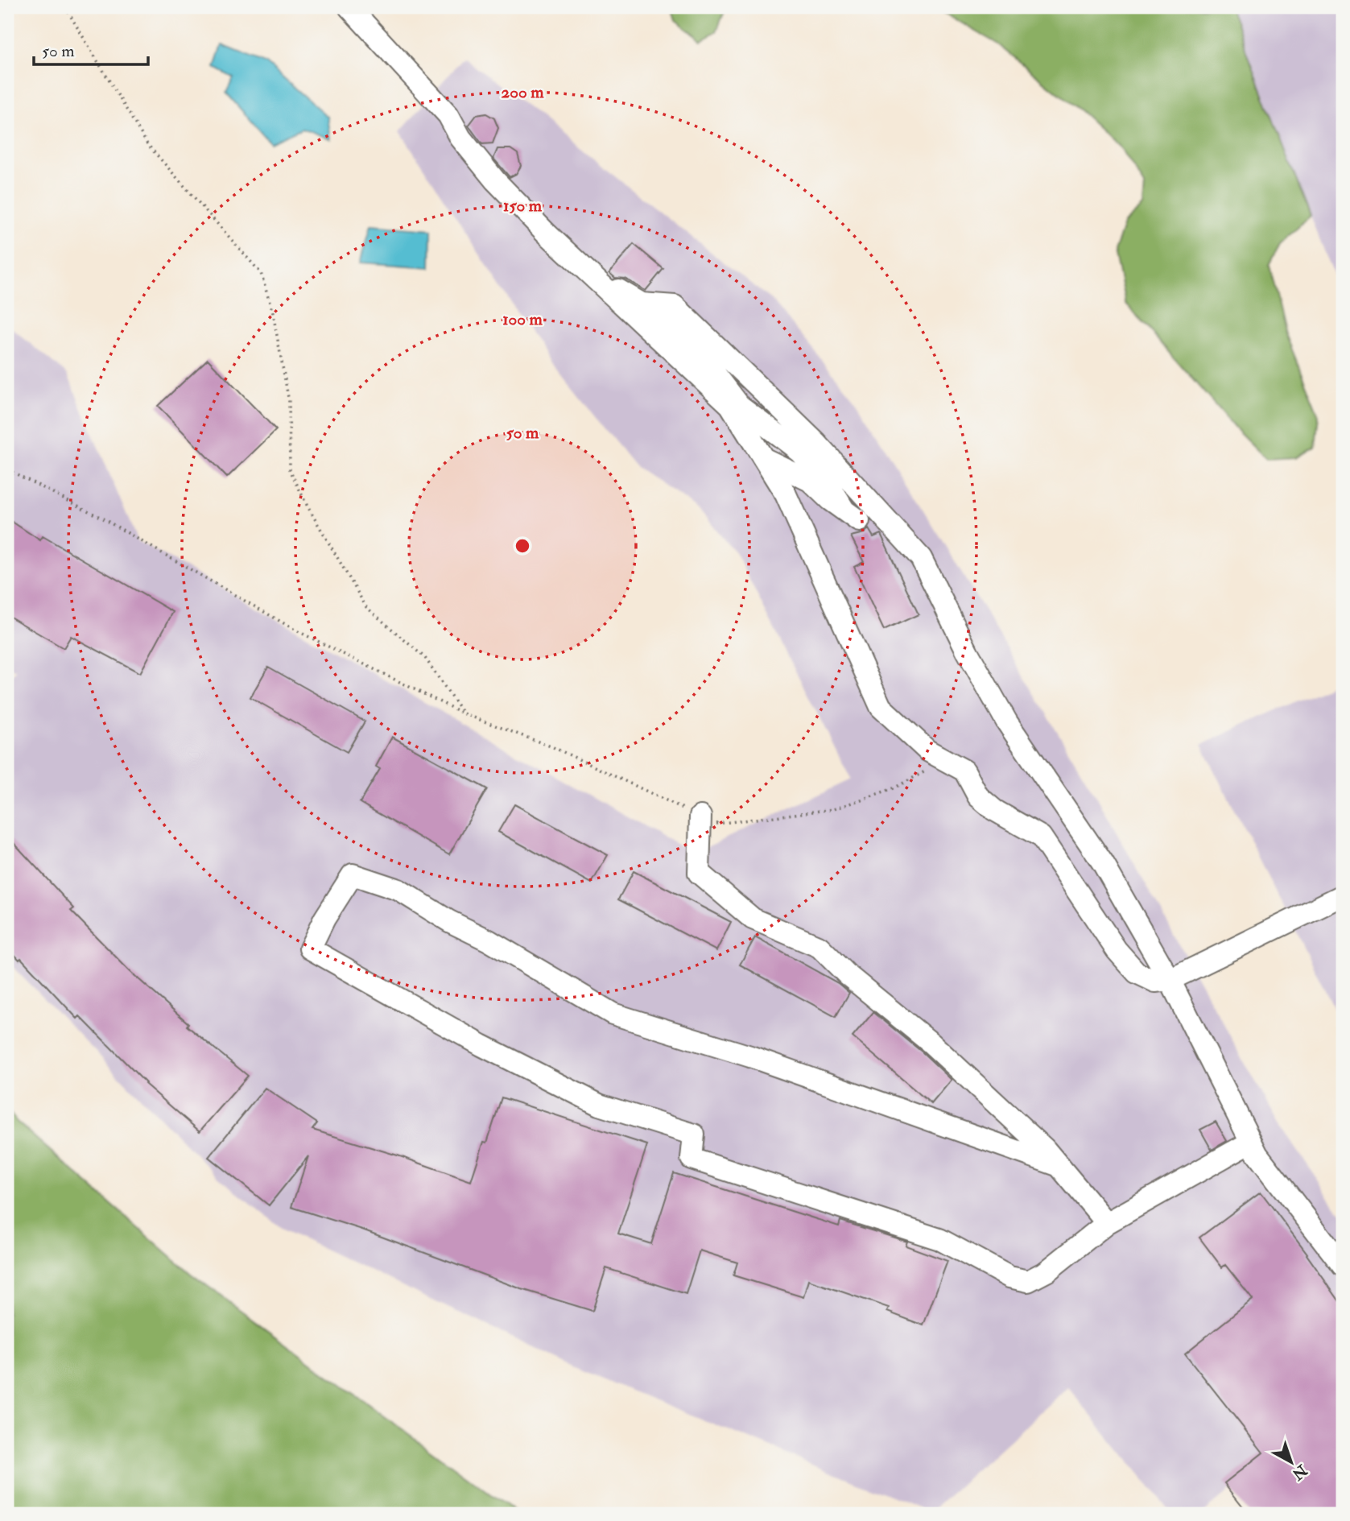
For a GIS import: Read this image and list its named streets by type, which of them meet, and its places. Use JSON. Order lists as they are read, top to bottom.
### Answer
{
  "scale_bar": "50 m",
  "north": "bottom right",
  "rings": [
    "200 m",
    "150 m",
    "100 m",
    "50 m"
  ]
}
